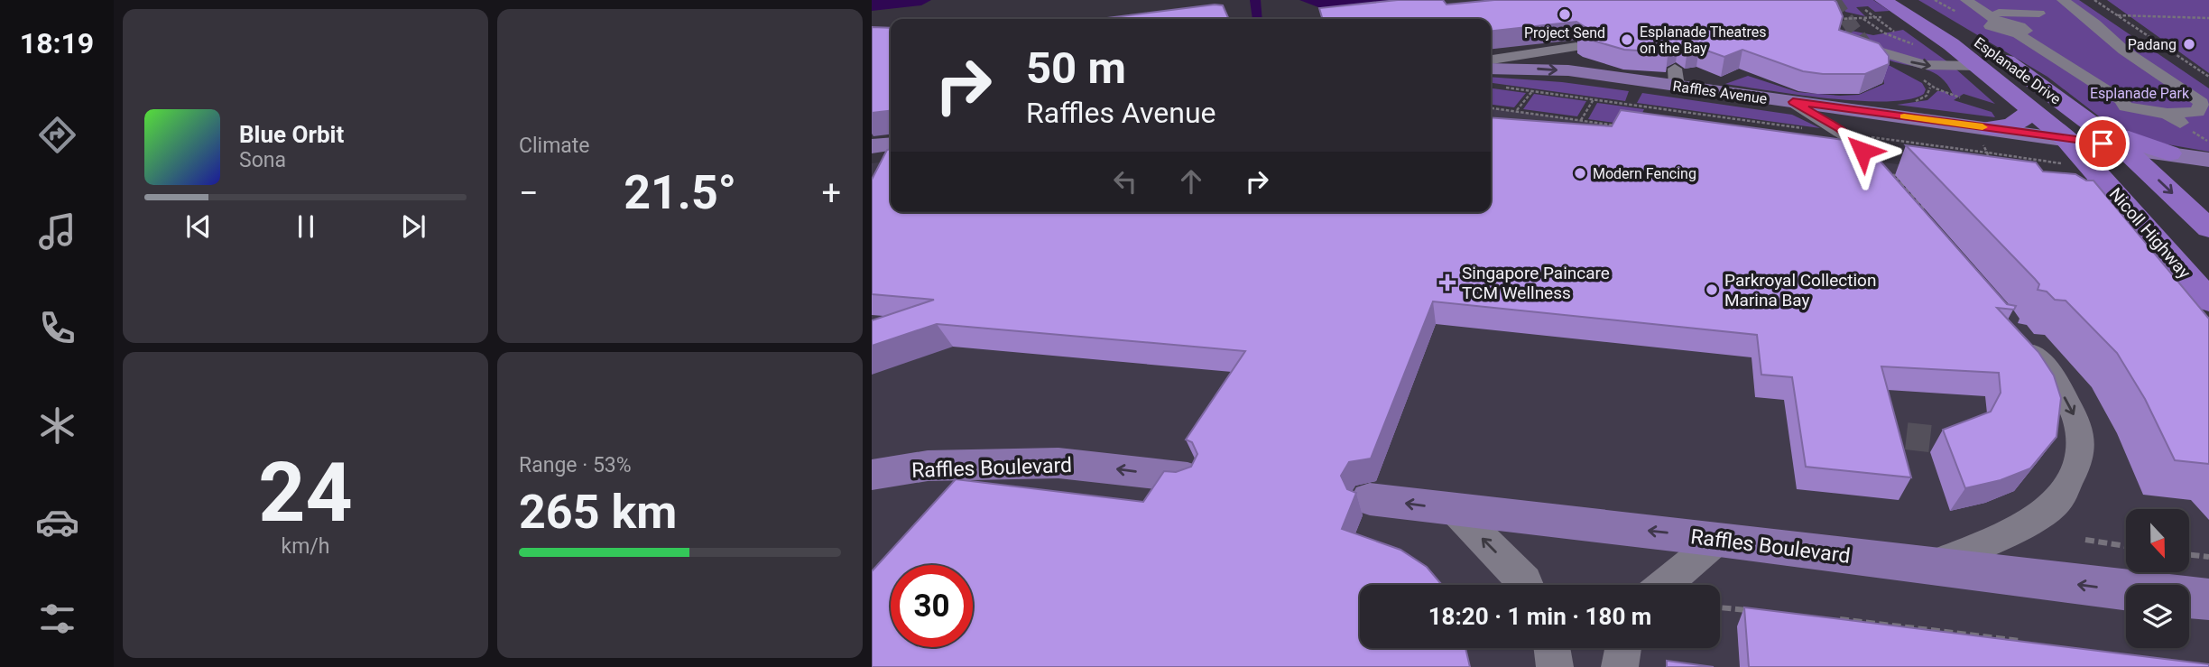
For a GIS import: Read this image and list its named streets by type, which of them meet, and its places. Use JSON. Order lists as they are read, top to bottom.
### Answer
{
  "streets": {
    "highway": ["Esplanade Drive", "Nicoll Highway"],
    "main road": ["Raffles Avenue", "Raffles Boulevard"]
  },
  "crossings": [
    ["Esplanade Drive", "Raffles Avenue"],
    ["Esplanade Drive", "Nicoll Highway"],
    ["Raffles Avenue", "Nicoll Highway"]
  ],
  "one_way": ["Raffles Avenue", "Raffles Boulevard"],
  "parks": ["Esplanade Park"],
  "places": {
    "other": [
      "Project Send",
      "Esplanade Theatres on the Bay",
      "Padang",
      "Modern Fencing",
      "Parkroyal Collection Marina Bay"
    ],
    "health": ["Singapore Paincare TCM Wellness"]
  },
  "north": "bottom",
  "page": {
    "tabs": "18:19",
    "tile": [
      "Climate",
      ["24", "km/h"],
      ["Range · 53%", "265 km"]
    ],
    "turn": ["50 m", "Raffles Avenue"],
    "song": ["Blue Orbit", "Sona"],
    "heat": ["−", "21.5°", "+"],
    "limit": "30",
    "trip": "18:20 · 1 min · 180 m"
  }
}
